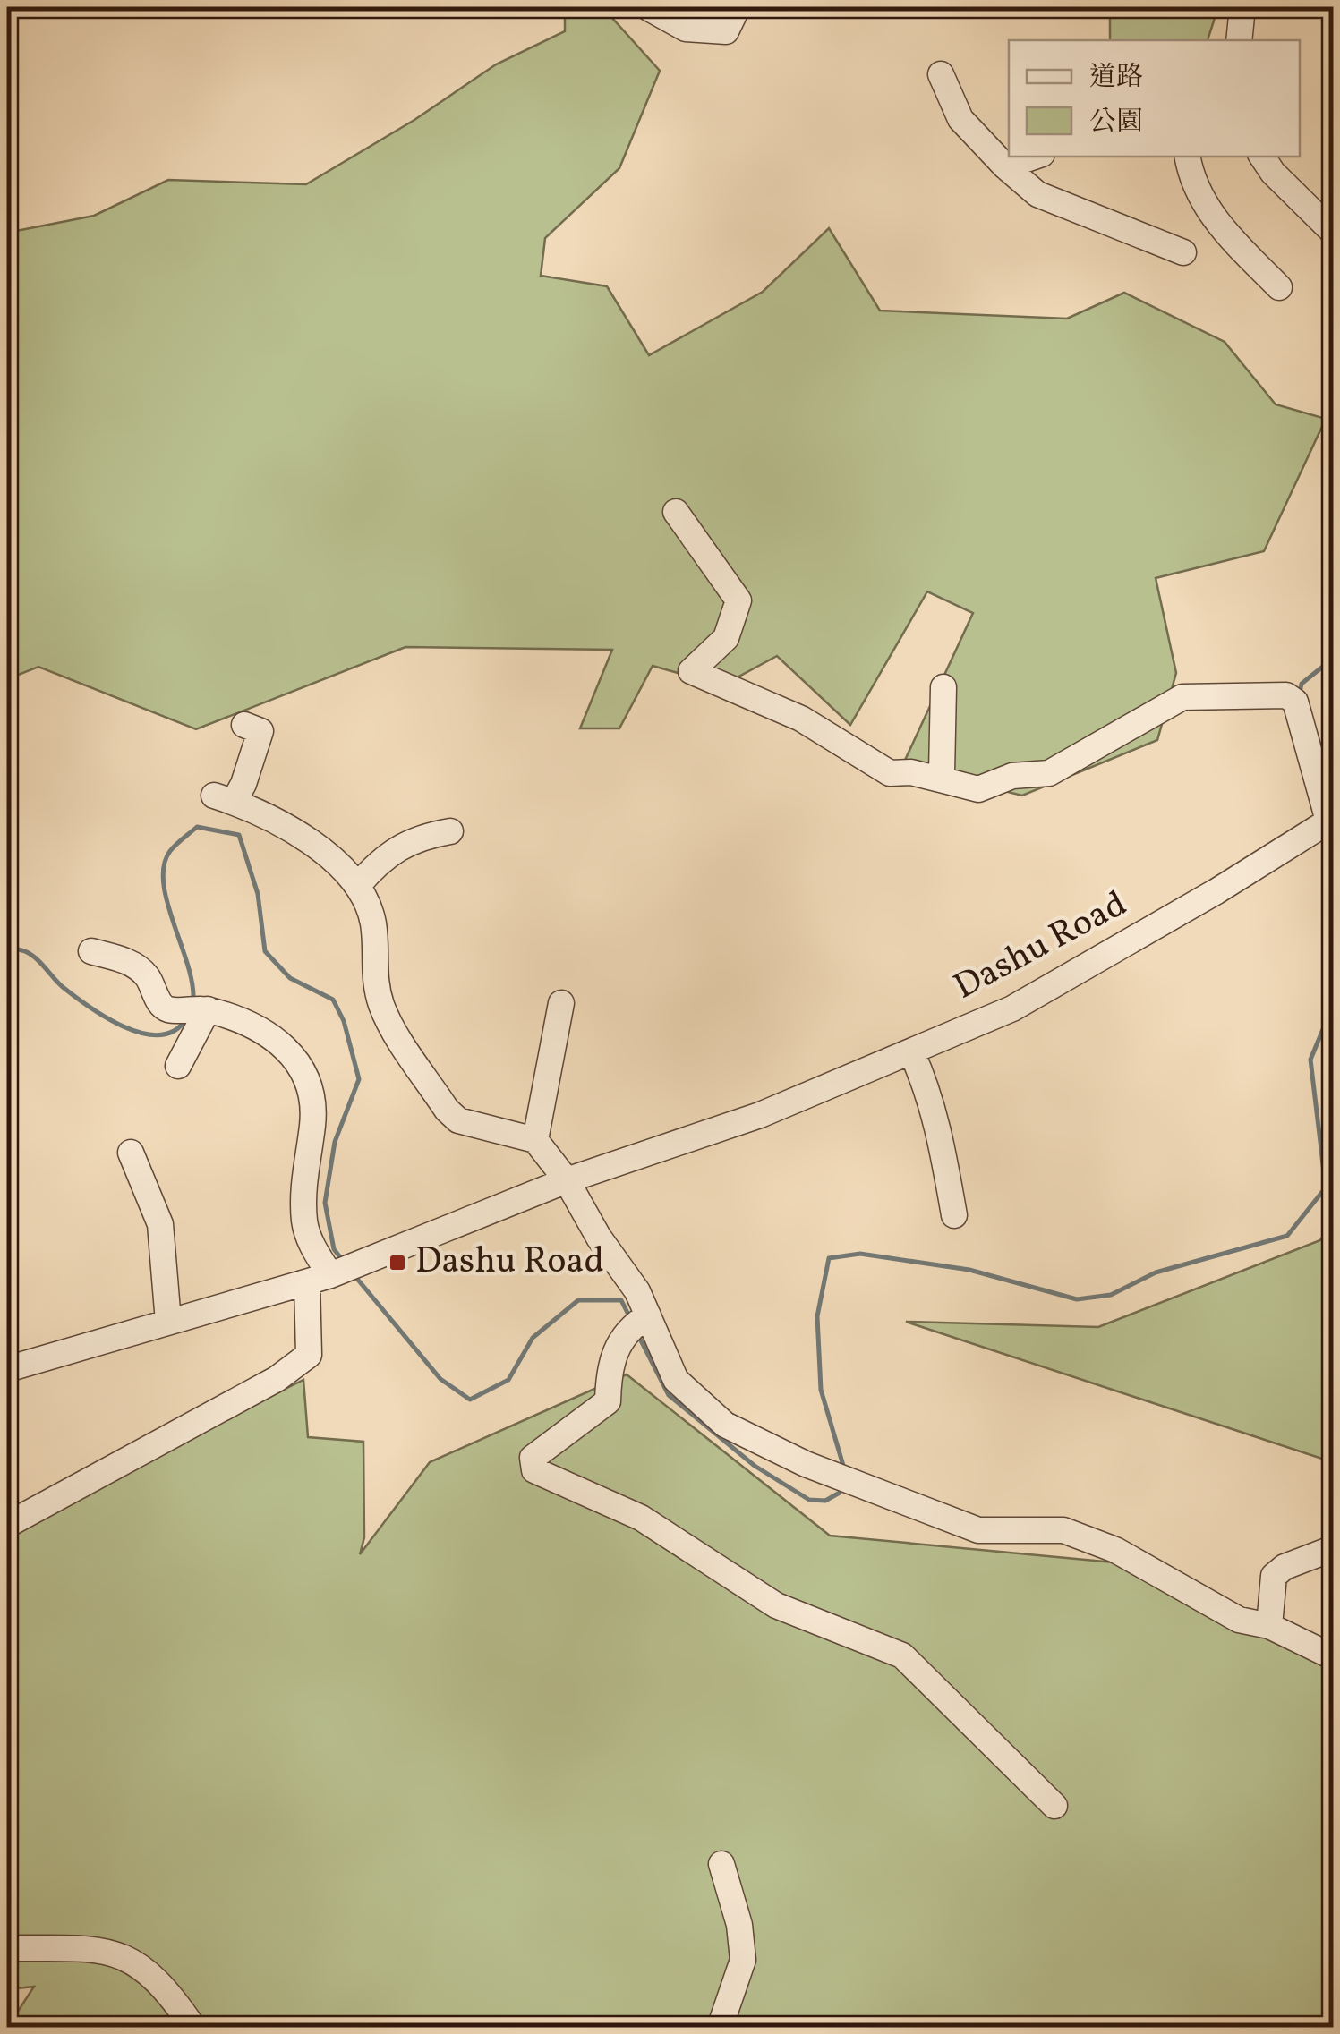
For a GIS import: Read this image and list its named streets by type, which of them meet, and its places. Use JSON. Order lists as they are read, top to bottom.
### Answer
{
  "streets": {
    "street": ["Dashu Road"]
  },
  "places": {
    "transit": ["Dashu Road"]
  },
  "legend": ["道路", "公園"]
}
